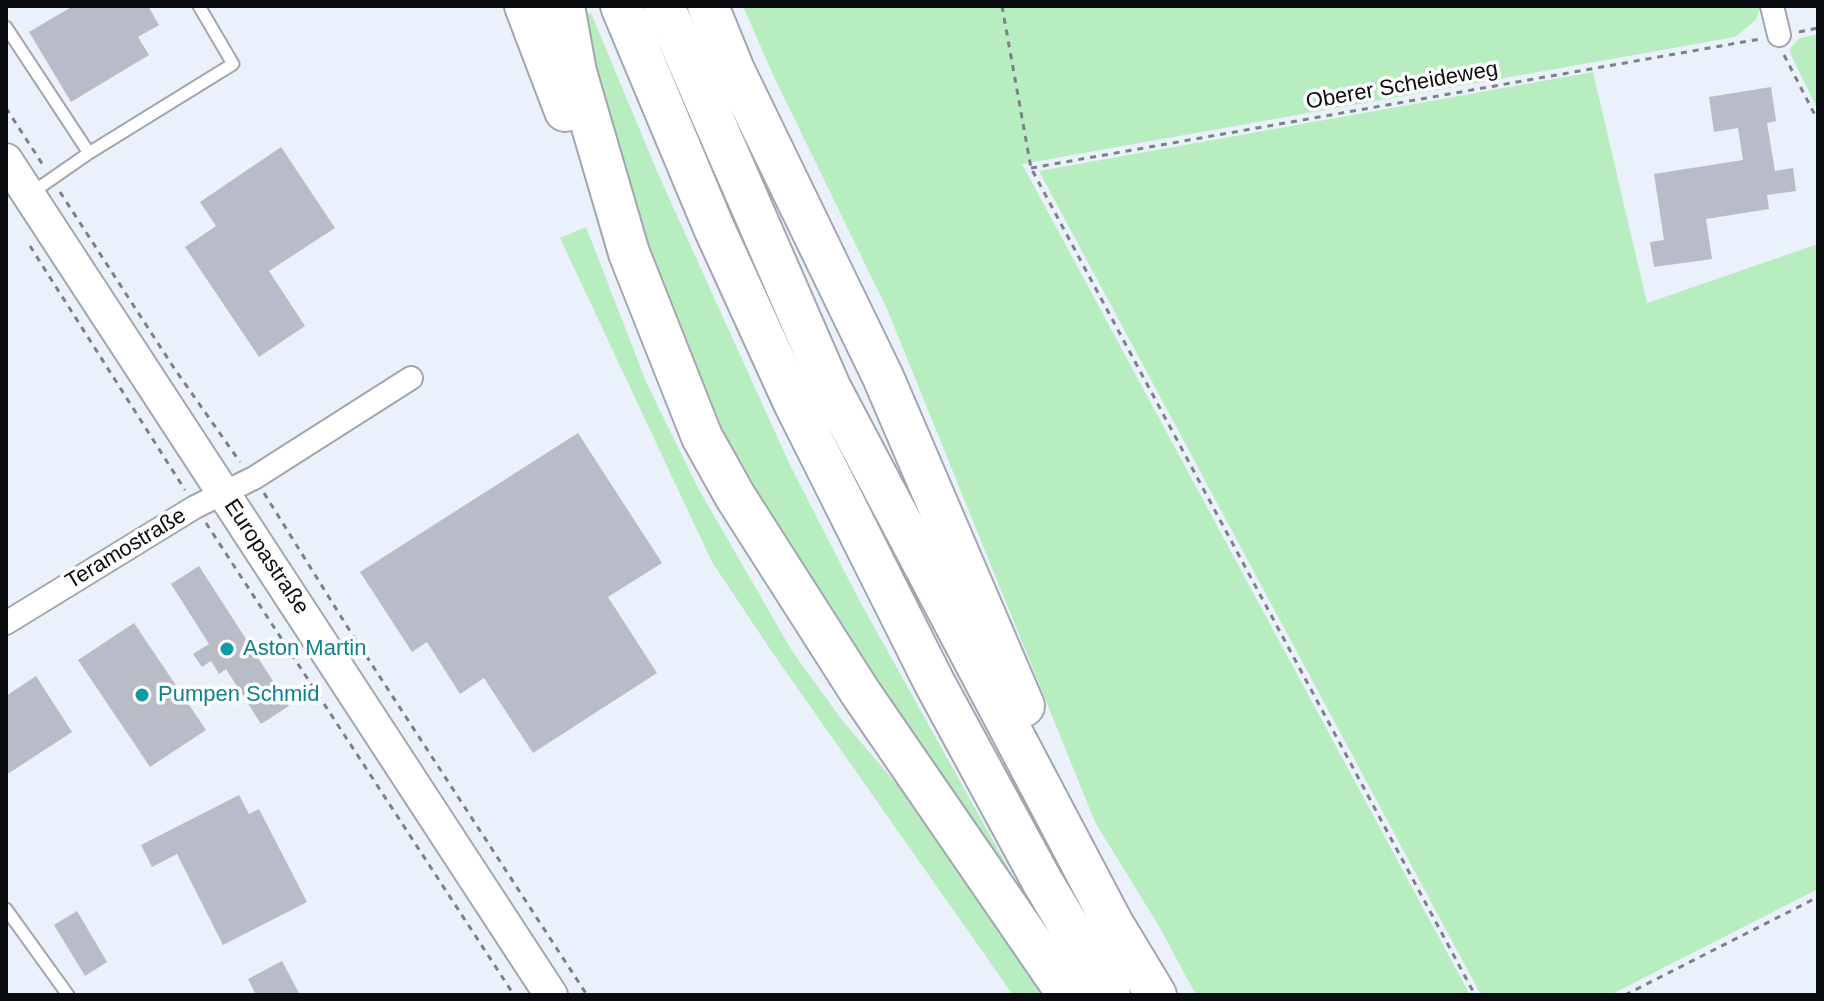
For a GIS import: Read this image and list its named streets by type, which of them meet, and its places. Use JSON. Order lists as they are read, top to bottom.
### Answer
{
  "streets": {
    "main road": ["Europastraße"],
    "street": ["Teramostraße"],
    "path": ["Oberer Scheideweg"]
  },
  "crossings": [
    ["Teramostraße", "Europastraße"]
  ],
  "places": ["Aston Martin", "Pumpen Schmid"]
}
